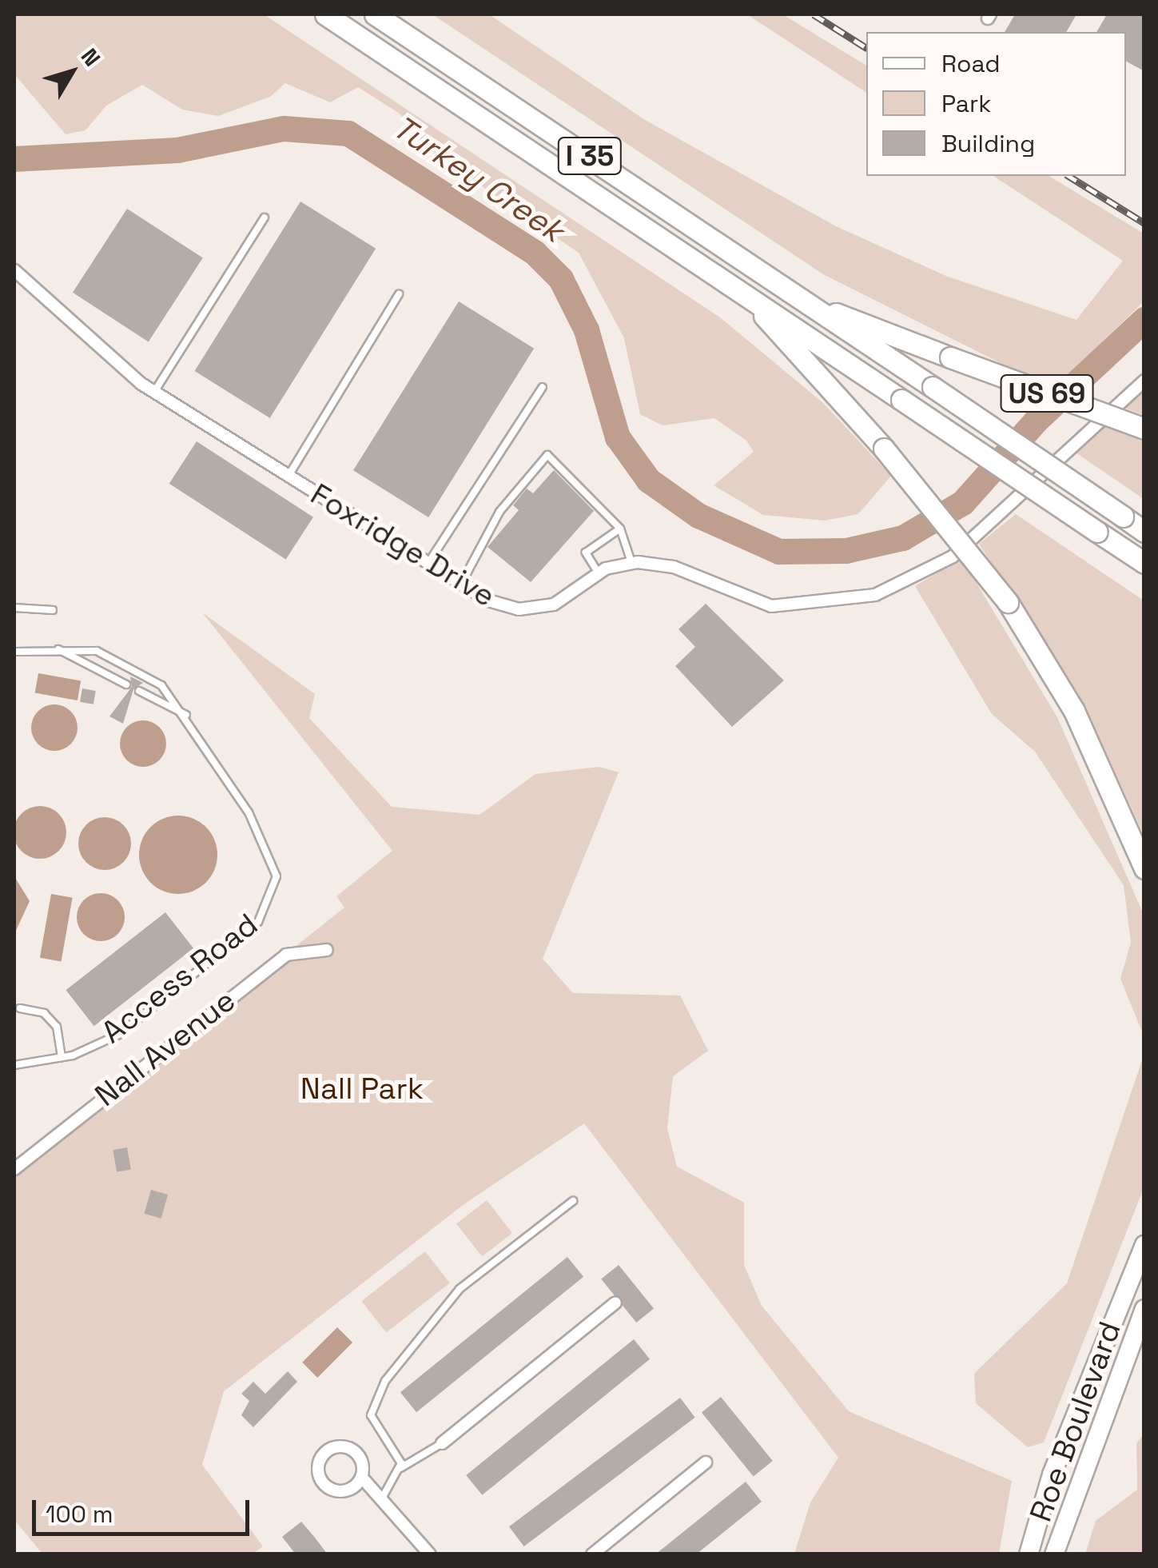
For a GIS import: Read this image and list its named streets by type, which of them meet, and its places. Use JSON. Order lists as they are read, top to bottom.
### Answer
{
  "streets": {
    "highway": ["I 35", "US 69"],
    "main road": ["Roe Boulevard"],
    "street": ["Foxridge Drive", "Nall Avenue"],
    "lane": ["Access Road"]
  },
  "crossings": [
    ["I 35", "US 69"]
  ],
  "water": ["Turkey Creek"],
  "parks": ["Nall Park"],
  "legend": ["Road", "Park", "Building"],
  "scale_bar": "100 m",
  "north": "top right"
}
